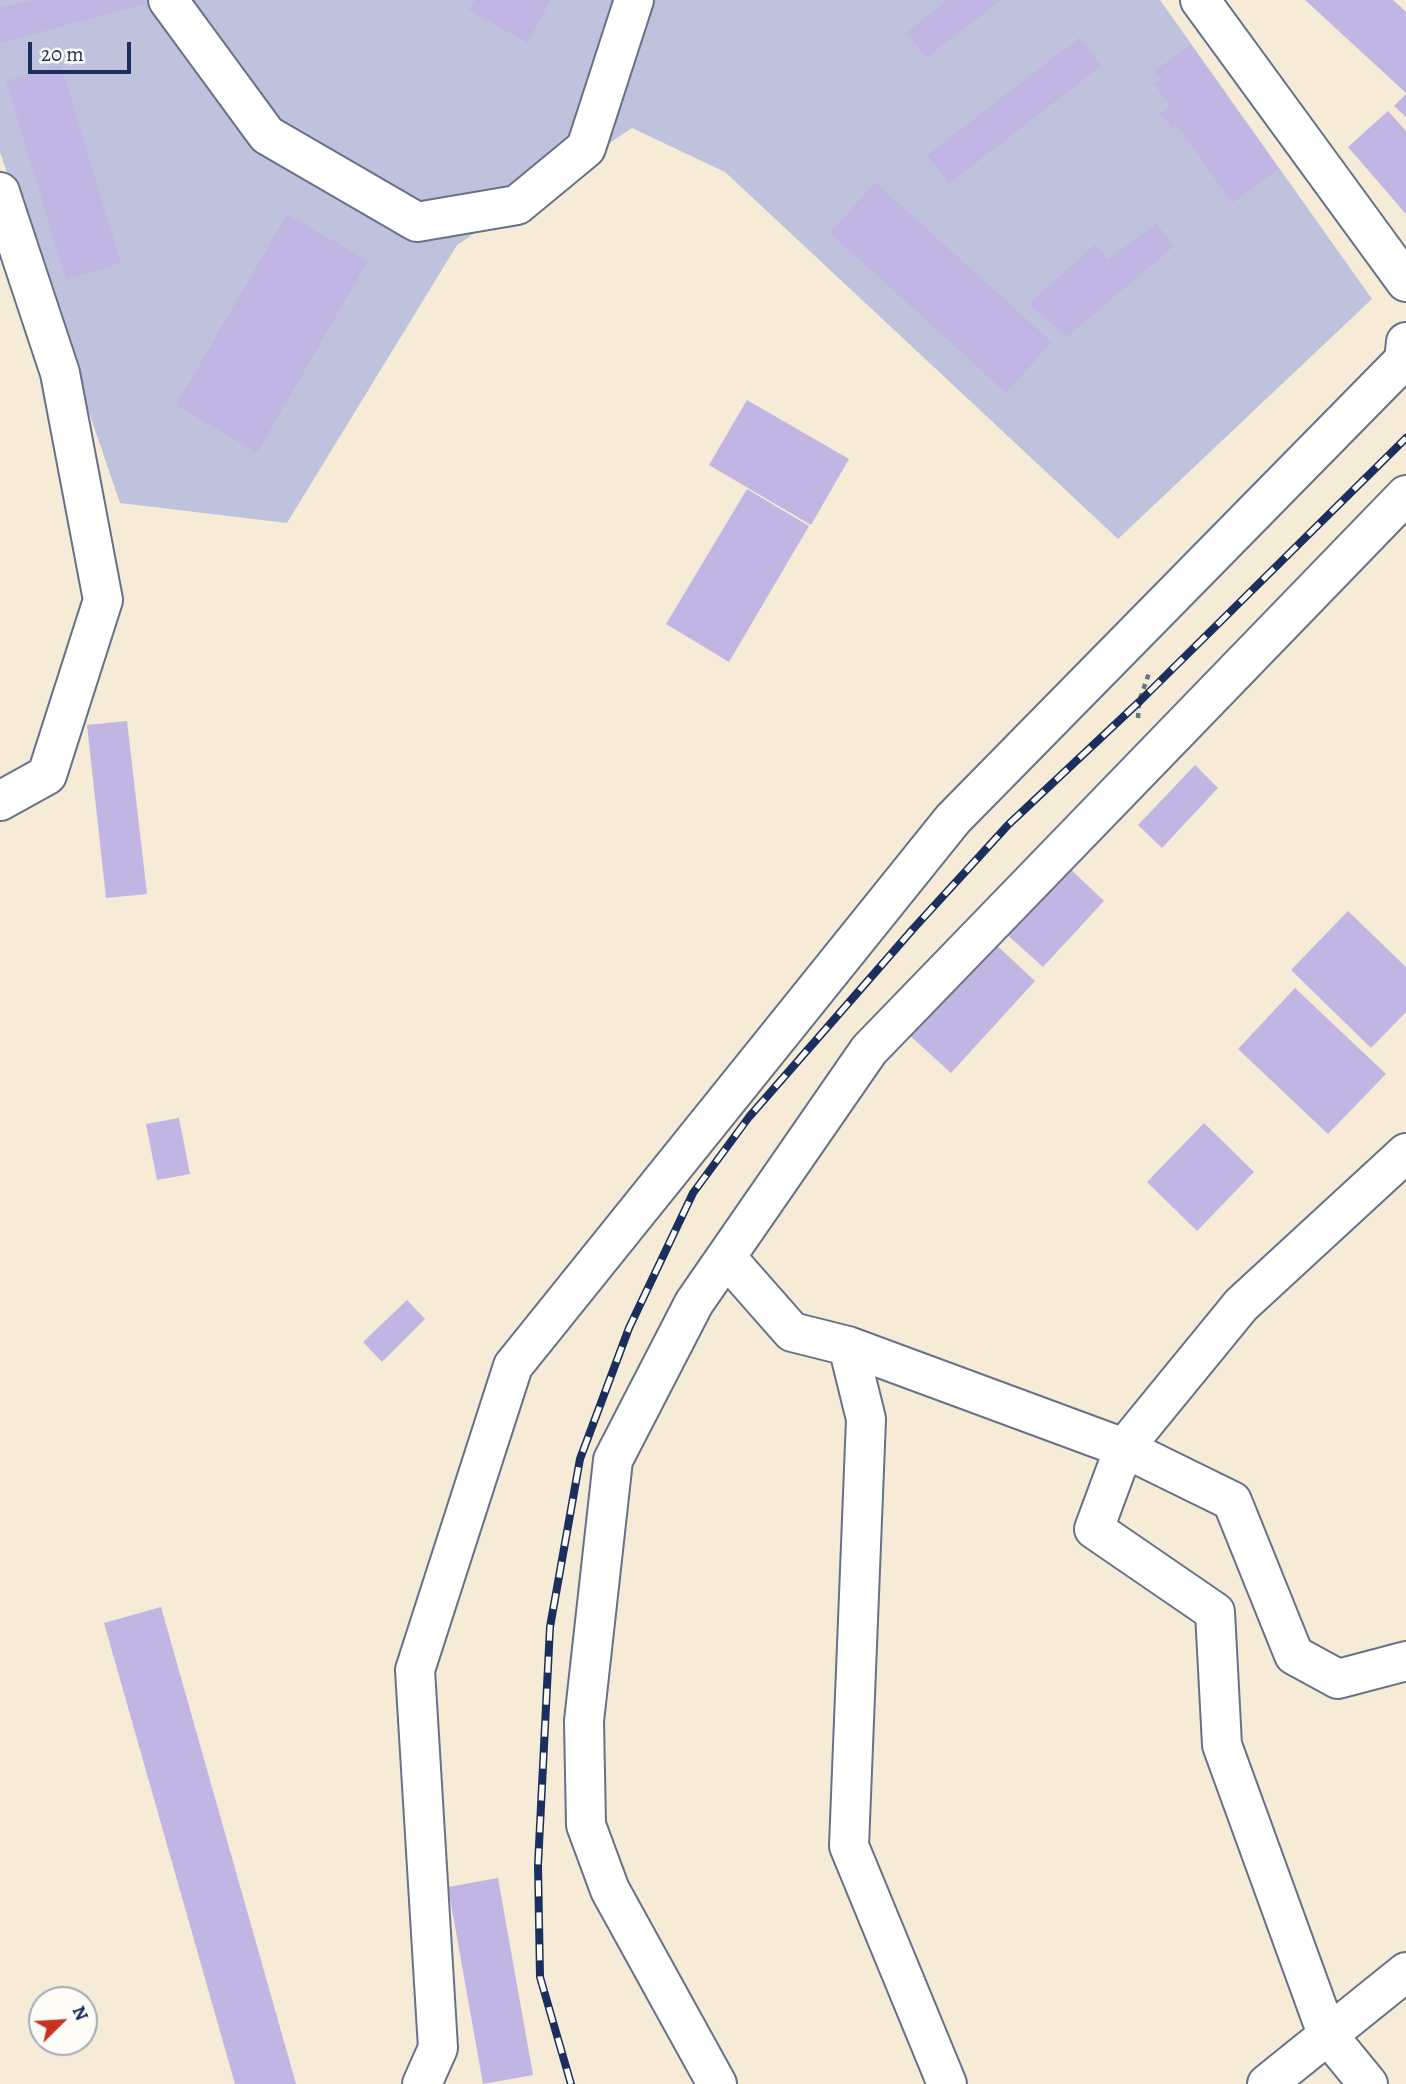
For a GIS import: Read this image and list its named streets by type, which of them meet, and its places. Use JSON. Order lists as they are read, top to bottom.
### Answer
{
  "scale_bar": "20 m",
  "north": "top right"
}
